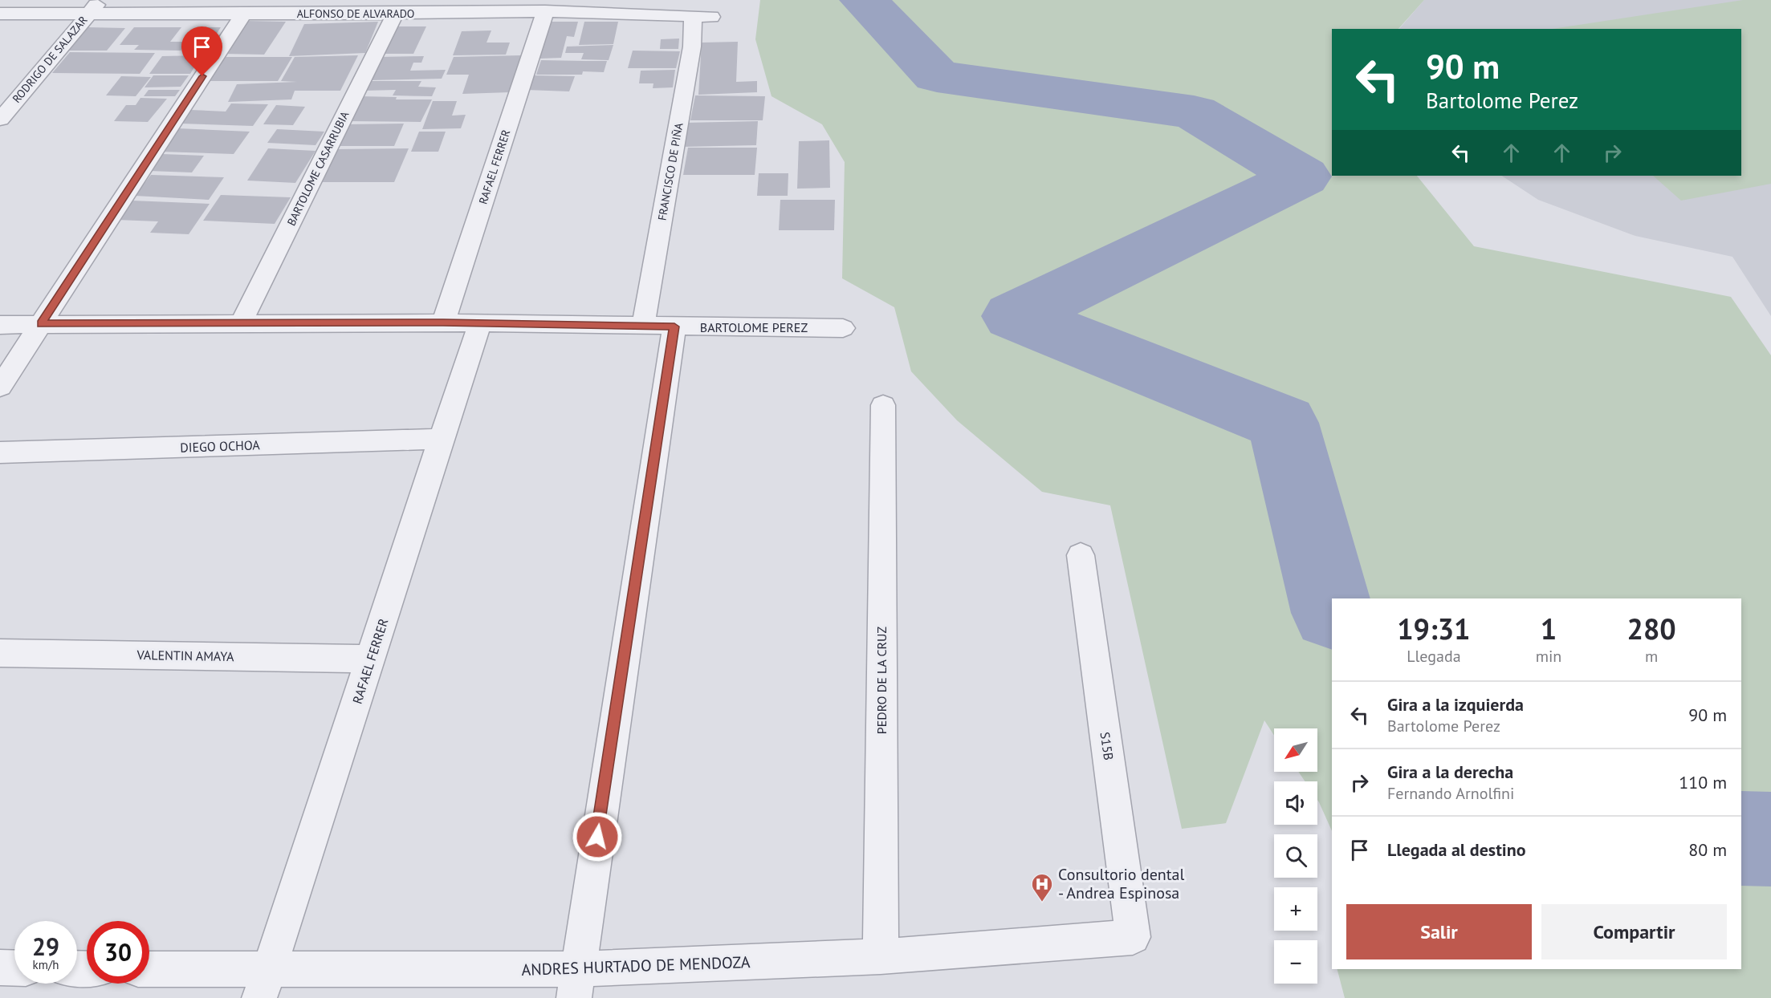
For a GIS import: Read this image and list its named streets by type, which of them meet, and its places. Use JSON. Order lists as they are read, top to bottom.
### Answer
{
  "streets": {
    "street": [
      "ALFONSO DE ALVARADO",
      "RODRIGO DE SALAZAR",
      "RAFAEL FERRER",
      "BARTOLOME CASARRUBIA",
      "FRANCISCO DE PIÑA",
      "BARTOLOME PEREZ",
      "DIEGO OCHOA",
      "VALENTIN AMAYA",
      "PEDRO DE LA CRUZ",
      "S15B",
      "ANDRES HURTADO DE MENDOZA"
    ]
  },
  "crossings": [
    ["ALFONSO DE ALVARADO", "RODRIGO DE SALAZAR"],
    ["ALFONSO DE ALVARADO", "RAFAEL FERRER"],
    ["ALFONSO DE ALVARADO", "BARTOLOME CASARRUBIA"],
    ["ALFONSO DE ALVARADO", "FRANCISCO DE PIÑA"],
    ["RAFAEL FERRER", "BARTOLOME PEREZ"],
    ["RAFAEL FERRER", "DIEGO OCHOA"],
    ["RAFAEL FERRER", "VALENTIN AMAYA"],
    ["RAFAEL FERRER", "ANDRES HURTADO DE MENDOZA"],
    ["BARTOLOME CASARRUBIA", "BARTOLOME PEREZ"],
    ["FRANCISCO DE PIÑA", "BARTOLOME PEREZ"],
    ["PEDRO DE LA CRUZ", "ANDRES HURTADO DE MENDOZA"],
    ["S15B", "ANDRES HURTADO DE MENDOZA"]
  ],
  "places": {
    "hospital": ["Consultorio dental - Andrea Espinosa"]
  },
  "north": "bottom left",
  "page": {
    "turn": ["90 m", "Bartolome Perez"],
    "eta": [
      "19:31",
      "Llegada",
      "1",
      "min",
      "280",
      "m"
    ],
    "list": [
      {
        "name": "Gira a la izquierda",
        "note": "Bartolome Perez",
        "value": "90 m"
      },
      {
        "name": "Gira a la derecha",
        "note": "Fernando Arnolfini",
        "value": "110 m"
      },
      {
        "name": "Llegada al destino",
        "value": "80 m"
      }
    ],
    "map_buttons": ["+", "−"],
    "buttons": ["Salir", "Compartir"],
    "speed": "29 km/h",
    "limit": "30"
  }
}
